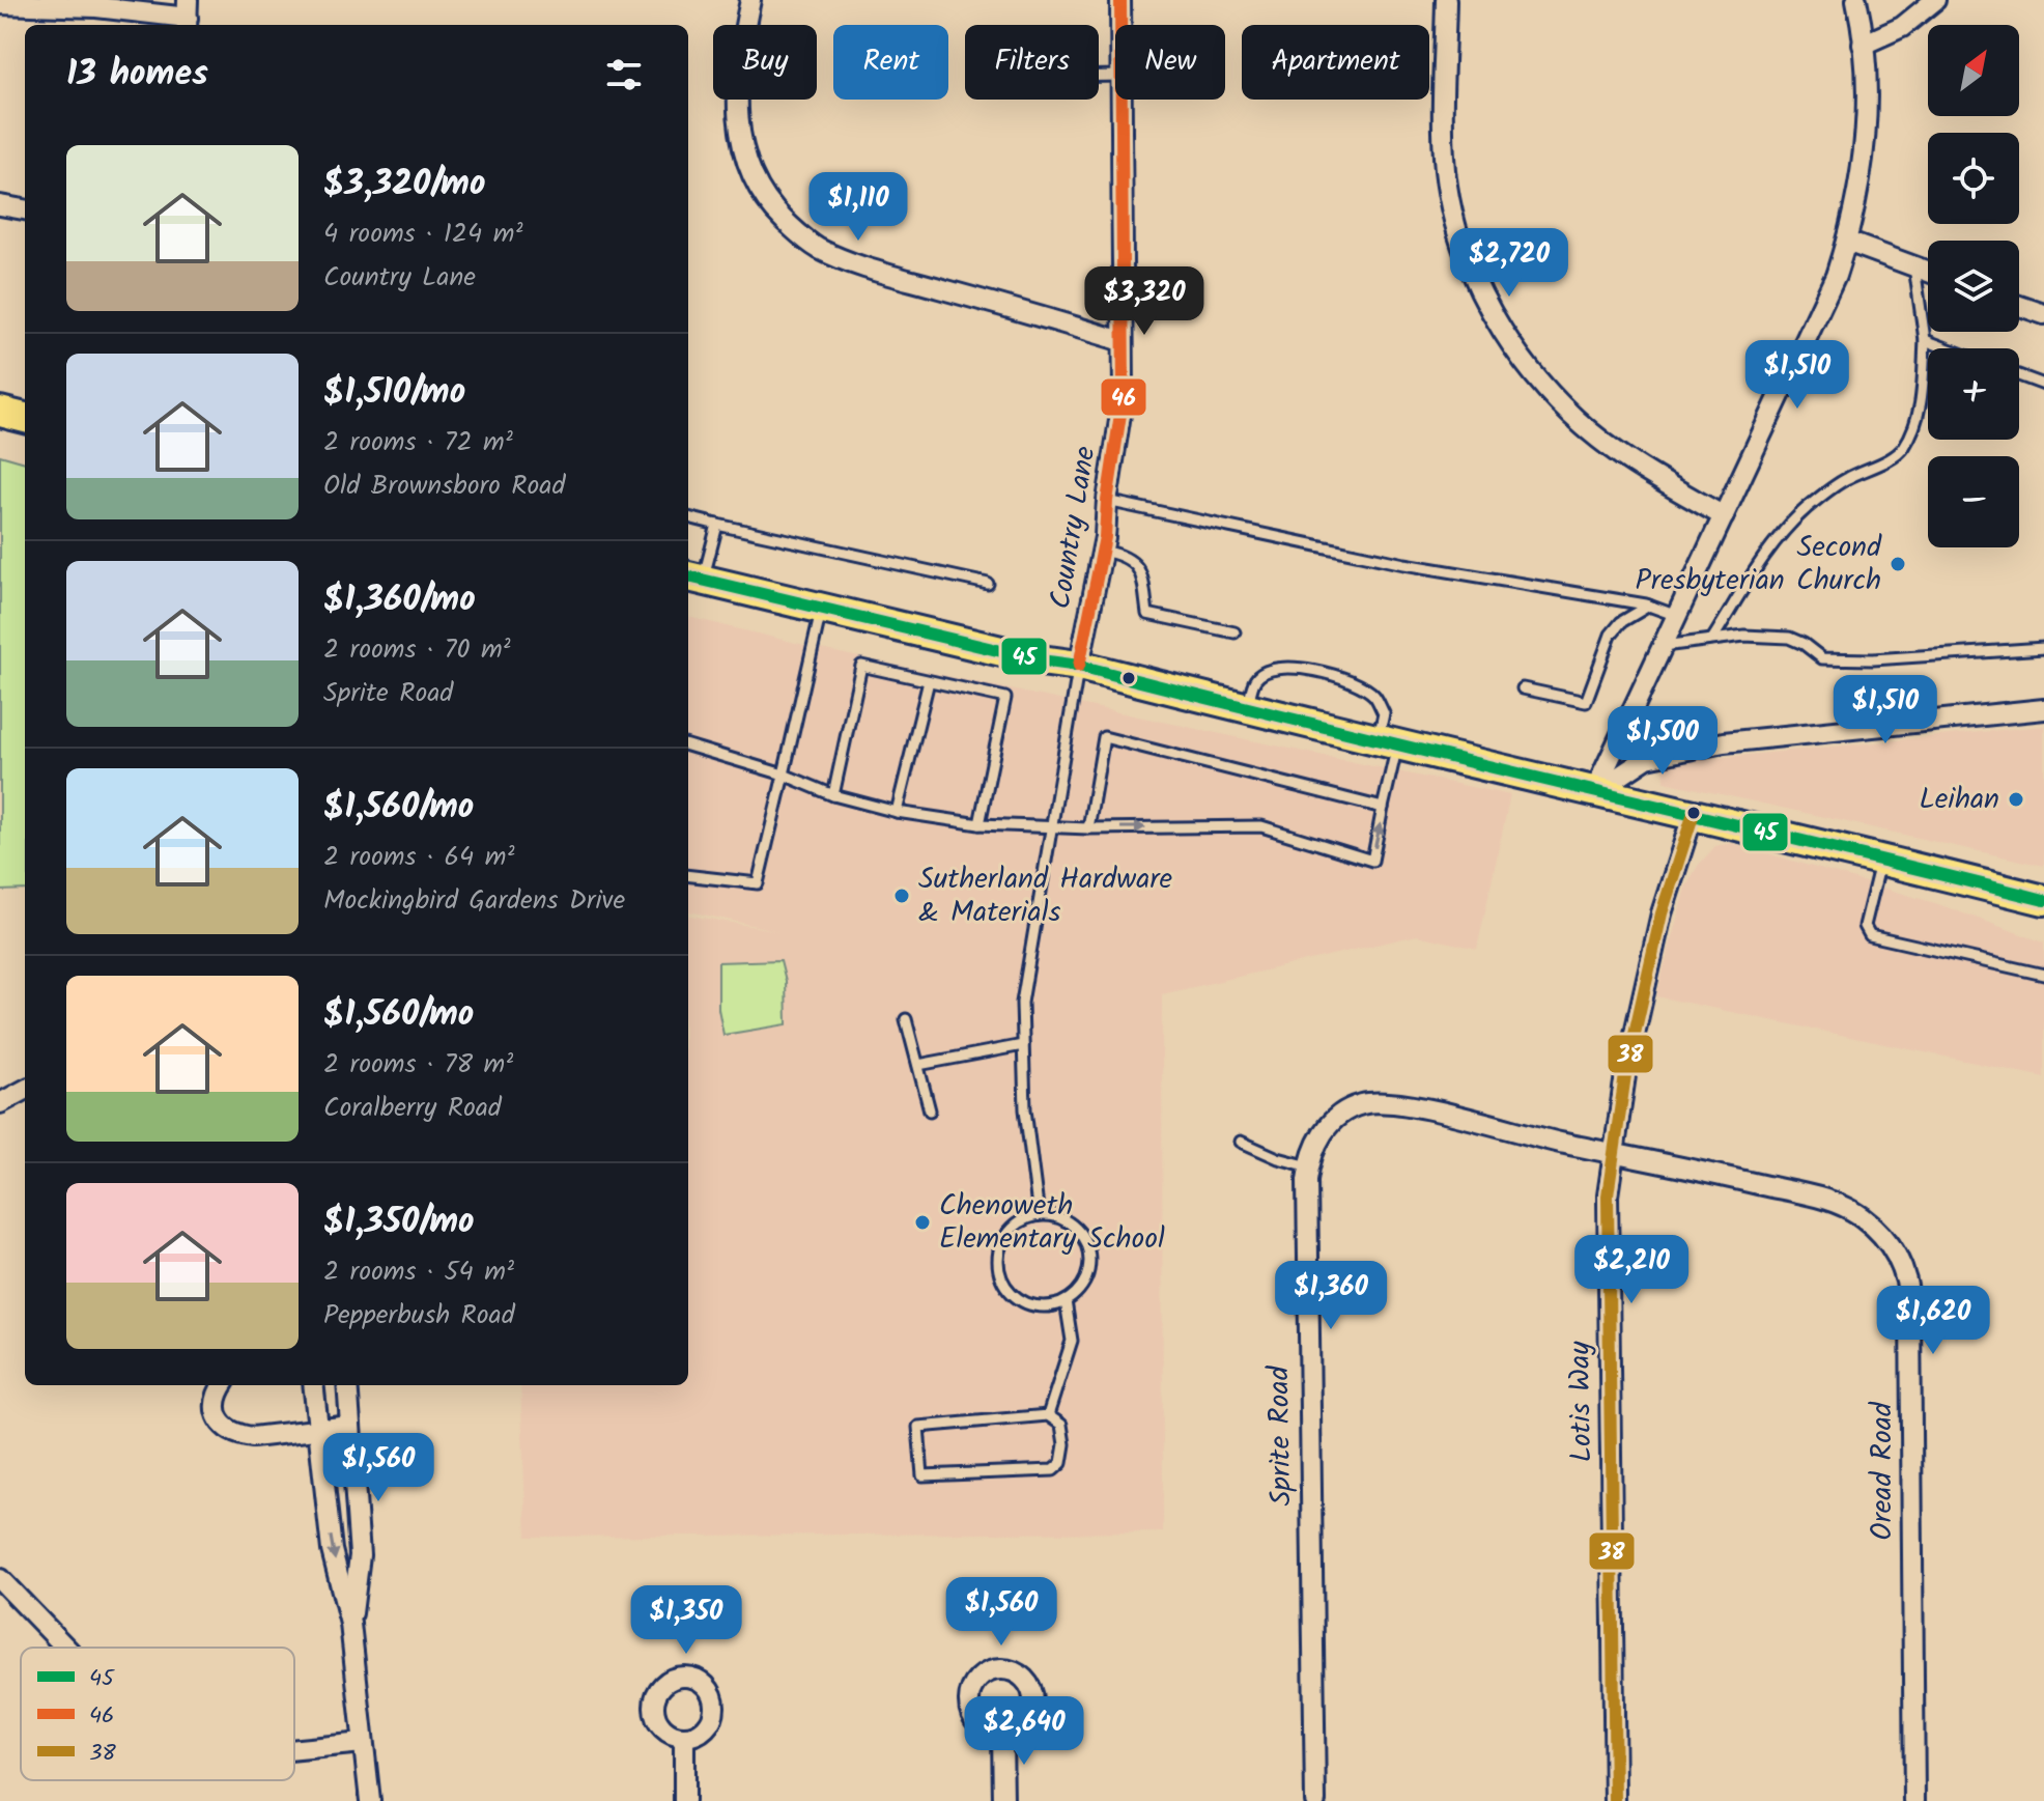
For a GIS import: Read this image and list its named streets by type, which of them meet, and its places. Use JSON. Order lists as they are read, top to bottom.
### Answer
{
  "streets": {
    "street": [
      "Country Lane",
      "Lotis Way",
      "Sprite Road",
      "Oread Road"
    ]
  },
  "crossings": [
    ["Lotis Way", "Sprite Road"],
    ["Lotis Way", "Oread Road"],
    ["Sprite Road", "Oread Road"]
  ],
  "places": [
    "Second Presbyterian Church",
    "Leihan",
    "Sutherland Hardware & Materials",
    "Chenoweth Elementary School"
  ],
  "lines": ["transit line 46", "transit line 45", "transit line 38"],
  "legend": ["45", "46", "38"],
  "north": "top right",
  "page": {
    "map_buttons": ["+", "−"],
    "chip": [
      "Buy",
      "Rent",
      "Filters",
      "New",
      "Apartment"
    ],
    "heading": "13 homes",
    "list": [
      {
        "name": "$3,320/mo",
        "note": "4 rooms · 124 m² · Country Lane"
      },
      {
        "name": "$1,510/mo",
        "note": "2 rooms · 72 m² · Old Brownsboro Road"
      },
      {
        "name": "$1,360/mo",
        "note": "2 rooms · 70 m² · Sprite Road"
      },
      {
        "name": "$1,560/mo",
        "note": "2 rooms · 64 m² · Mockingbird Gardens Drive"
      },
      {
        "name": "$1,560/mo",
        "note": "2 rooms · 78 m² · Coralberry Road"
      },
      {
        "name": "$1,350/mo",
        "note": "2 rooms · 54 m² · Pepperbush Road"
      }
    ],
    "price": [
      "$1,110",
      "$2,720",
      "$3,320",
      "$1,510",
      "$1,510",
      "$1,500",
      "$2,210",
      "$1,360",
      "$1,620",
      "$1,560",
      "$1,560",
      "$1,350",
      "$2,640"
    ]
  }
}
